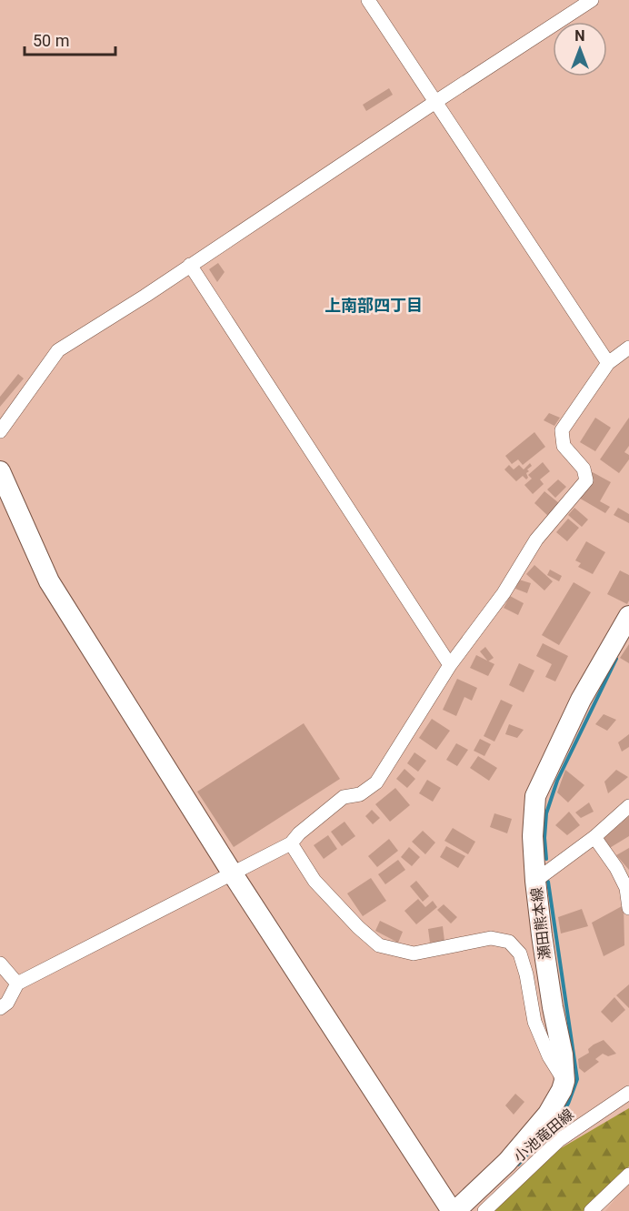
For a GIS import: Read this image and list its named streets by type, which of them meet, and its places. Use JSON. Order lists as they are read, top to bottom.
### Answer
{
  "streets": {
    "street": ["瀬田熊本線", "小池竜田線"]
  },
  "districts": ["上南部四丁目"],
  "scale_bar": "50 m",
  "north": "top"
}
